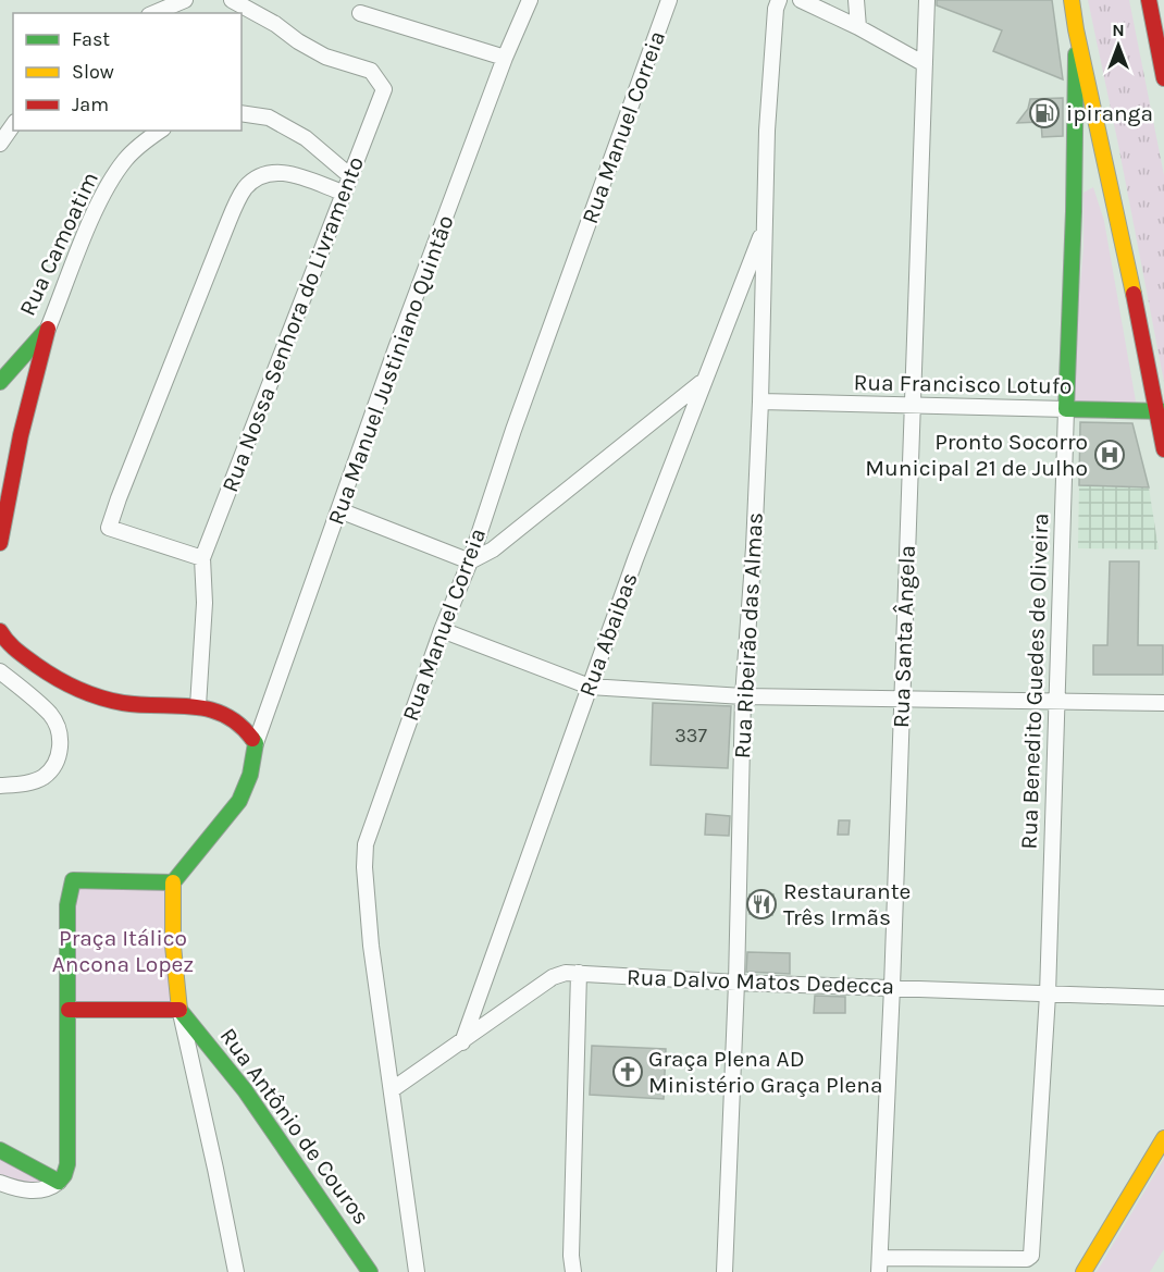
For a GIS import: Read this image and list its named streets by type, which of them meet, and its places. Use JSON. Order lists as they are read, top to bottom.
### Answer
{
  "streets": {
    "street": [
      "Rua Manuel Correia",
      "Rua Camoatim",
      "Rua Nossa Senhora do Livramento",
      "Rua Manuel Justiniano Quintão",
      "Rua Francisco Lotufo",
      "Rua Abaibas",
      "Rua Ribeirão das Almas",
      "Rua Santa Ângela",
      "Rua Benedito Guedes de Oliveira",
      "Rua Dalvo Matos Dedecca",
      "Rua Antônio de Couros"
    ]
  },
  "crossings": [
    ["Rua Manuel Correia", "Rua Dalvo Matos Dedecca"],
    ["Rua Francisco Lotufo", "Rua Ribeirão das Almas"],
    ["Rua Francisco Lotufo", "Rua Santa Ângela"],
    ["Rua Francisco Lotufo", "Rua Benedito Guedes de Oliveira"],
    ["Rua Abaibas", "Rua Ribeirão das Almas"],
    ["Rua Abaibas", "Rua Dalvo Matos Dedecca"],
    ["Rua Ribeirão das Almas", "Rua Dalvo Matos Dedecca"],
    ["Rua Santa Ângela", "Rua Benedito Guedes de Oliveira"],
    ["Rua Santa Ângela", "Rua Dalvo Matos Dedecca"],
    ["Rua Benedito Guedes de Oliveira", "Rua Dalvo Matos Dedecca"]
  ],
  "parks": ["Praça Itálico Ancona Lopez"],
  "places": {
    "fuel station": ["ipiranga"],
    "hospital": ["Pronto Socorro Municipal 21 de Julho"],
    "restaurant": ["Restaurante Três Irmãs"],
    "church": ["Graça Plena AD Ministério Graça Plena"]
  },
  "house_numbers": ["337"],
  "legend": ["Fast", "Slow", "Jam"],
  "north": "top"
}
